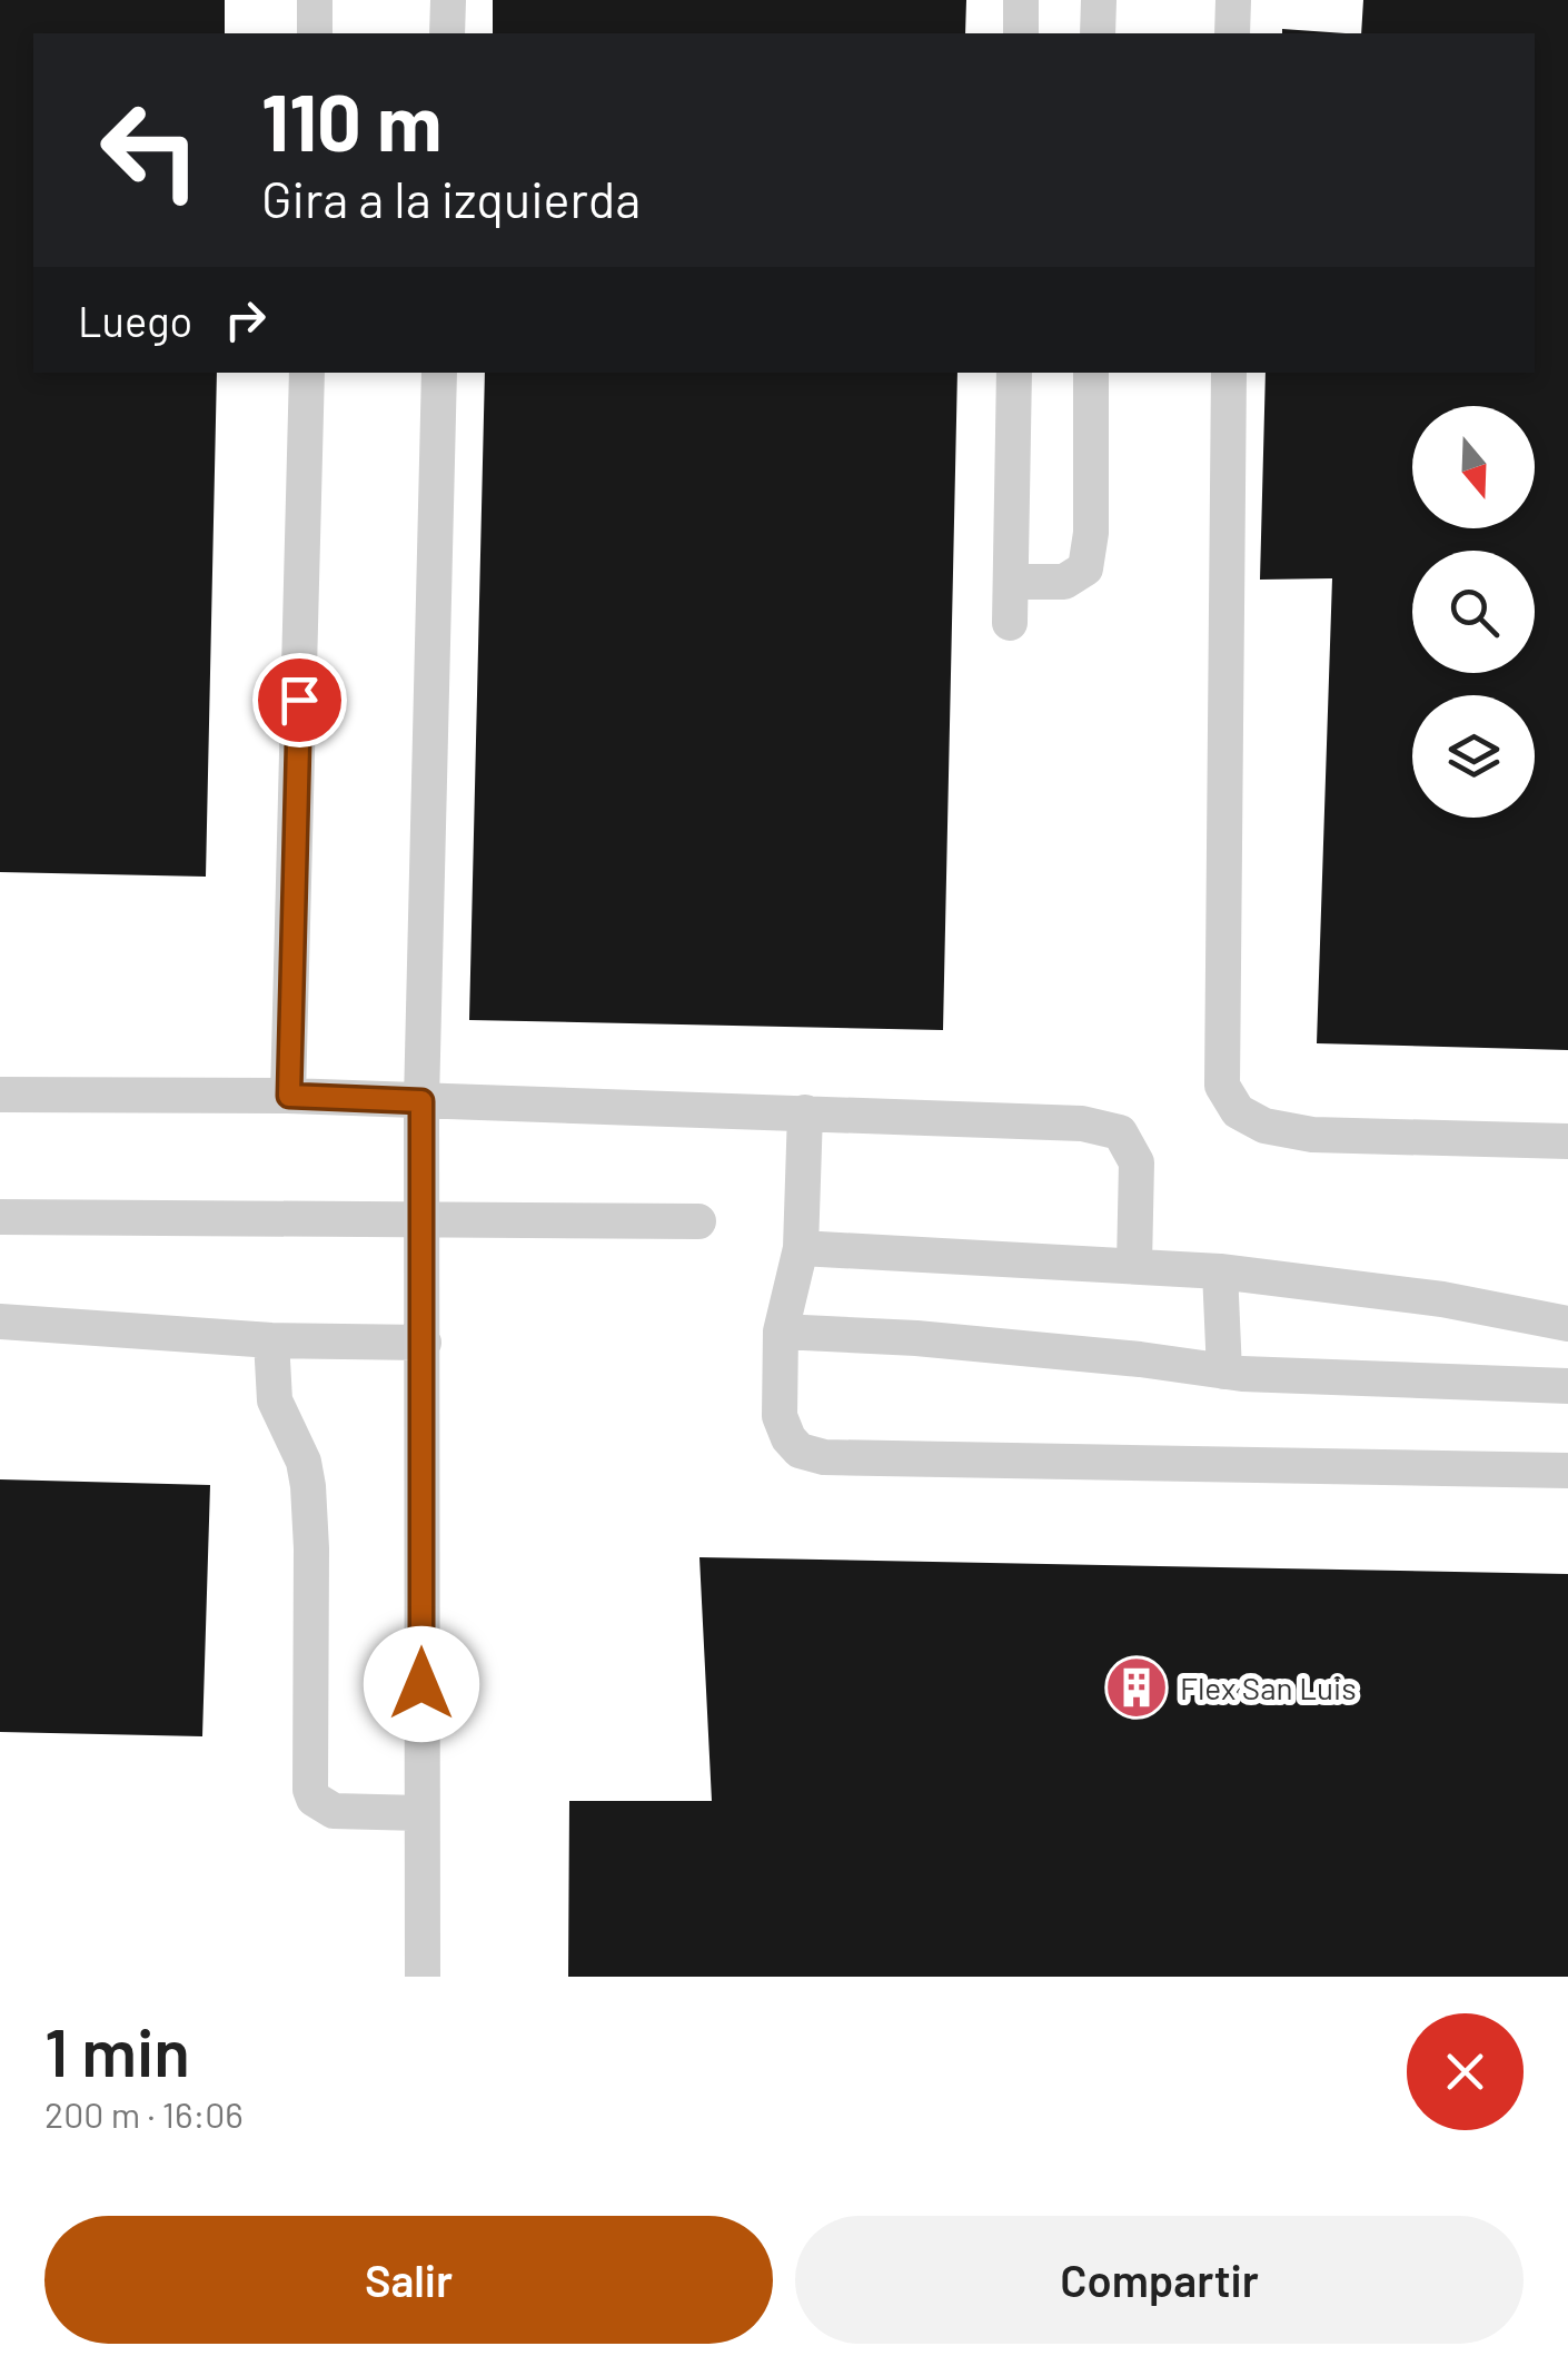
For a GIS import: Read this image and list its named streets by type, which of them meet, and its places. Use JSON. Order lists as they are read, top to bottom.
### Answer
{
  "places": {
    "building": ["Flex San Luis"]
  },
  "north": "bottom",
  "page": {
    "turn": ["110 m", "Gira a la izquierda"],
    "then": "Luego",
    "heading": ["1 min", "200 m · 16:06"],
    "buttons": ["Salir", "Compartir"]
  }
}
